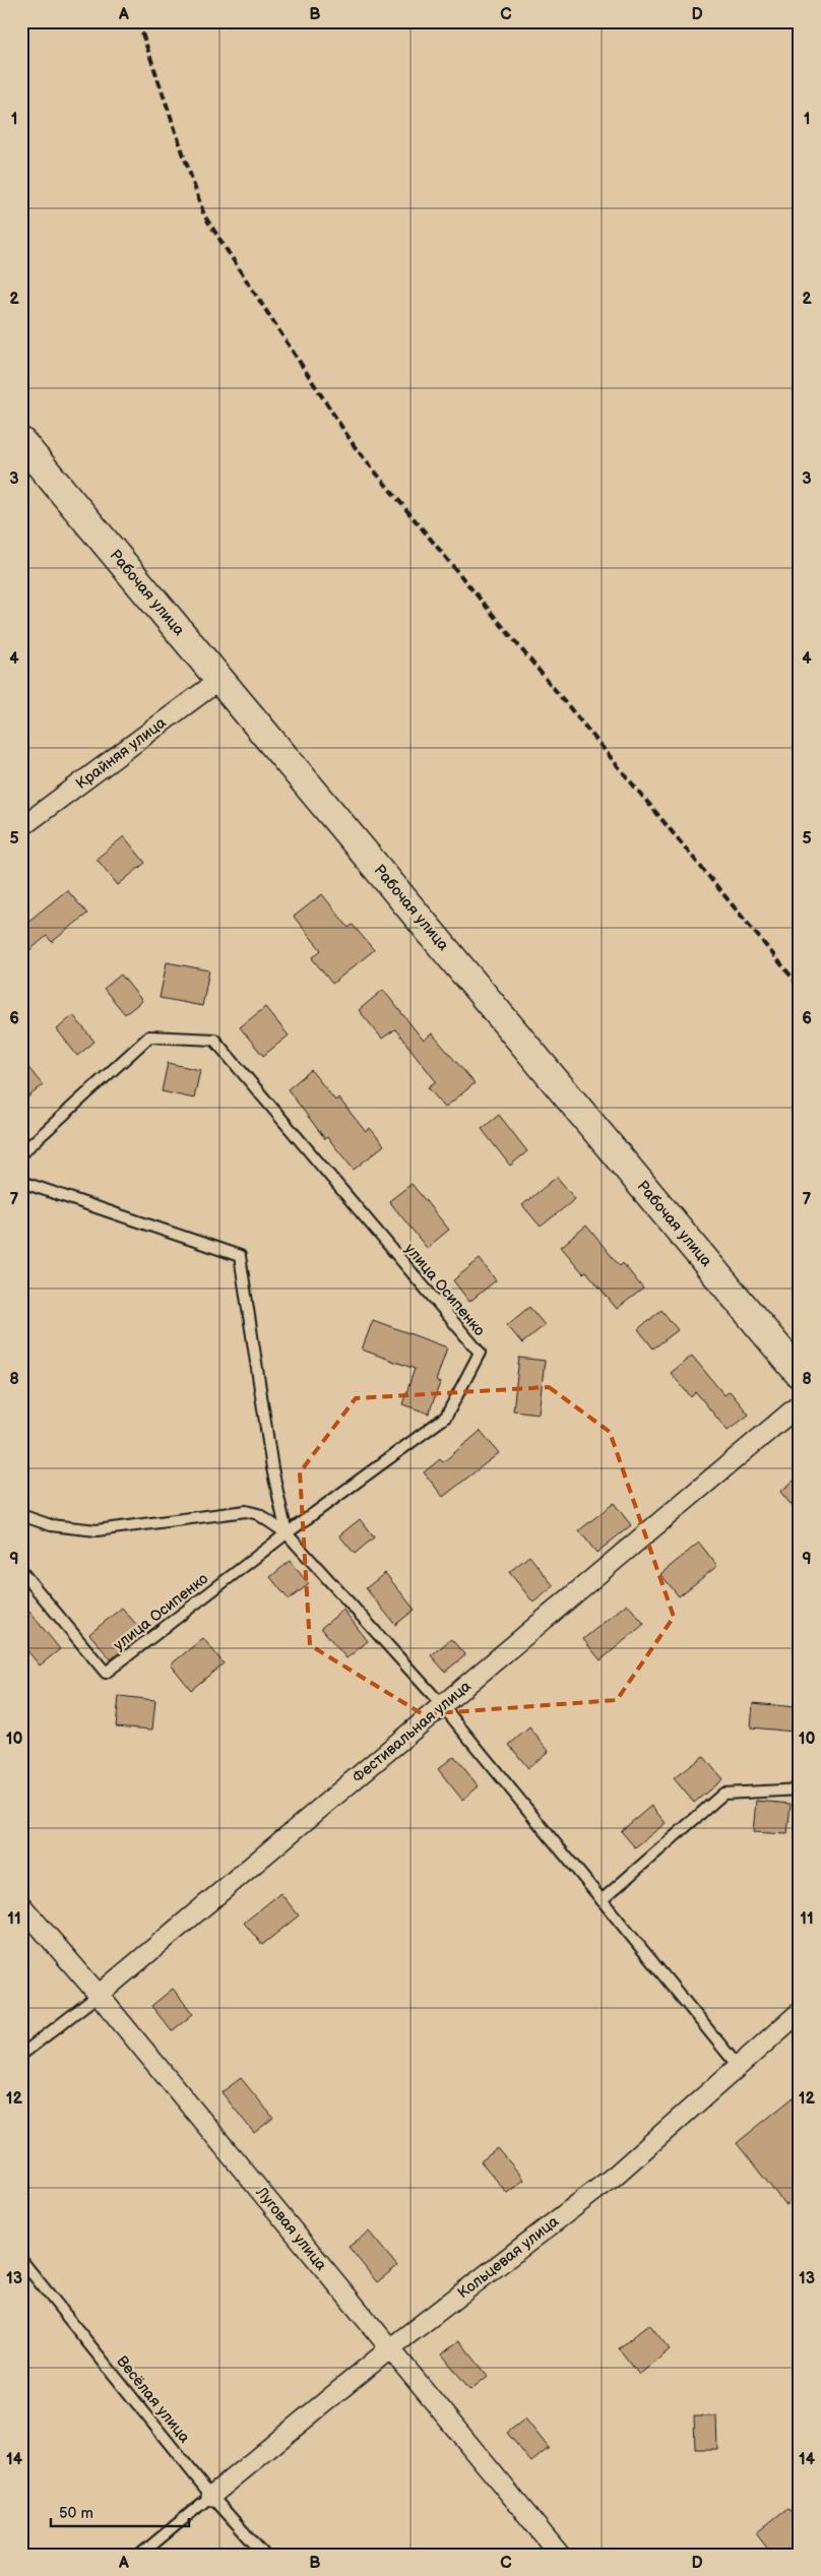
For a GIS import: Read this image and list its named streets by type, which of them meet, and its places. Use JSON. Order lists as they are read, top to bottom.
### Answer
{
  "streets": {
    "main road": ["Рабочая улица"],
    "street": [
      "Крайняя улица",
      "Фестивальная улица",
      "Луговая улица",
      "Кольцевая улица"
    ],
    "lane": ["улица Осипенко", "Весёлая улица"]
  },
  "crossings": [
    ["Рабочая улица", "Крайняя улица"],
    ["Фестивальная улица", "Луговая улица"],
    ["Луговая улица", "Кольцевая улица"],
    ["Кольцевая улица", "Весёлая улица"]
  ],
  "scale_bar": "50 m",
  "grid": {
    "columns": [
      "A",
      "B",
      "C",
      "D"
    ],
    "rows": [
      "1",
      "2",
      "3",
      "4",
      "5",
      "6",
      "7",
      "8",
      "9",
      "10",
      "11",
      "12",
      "13",
      "14"
    ]
  }
}
